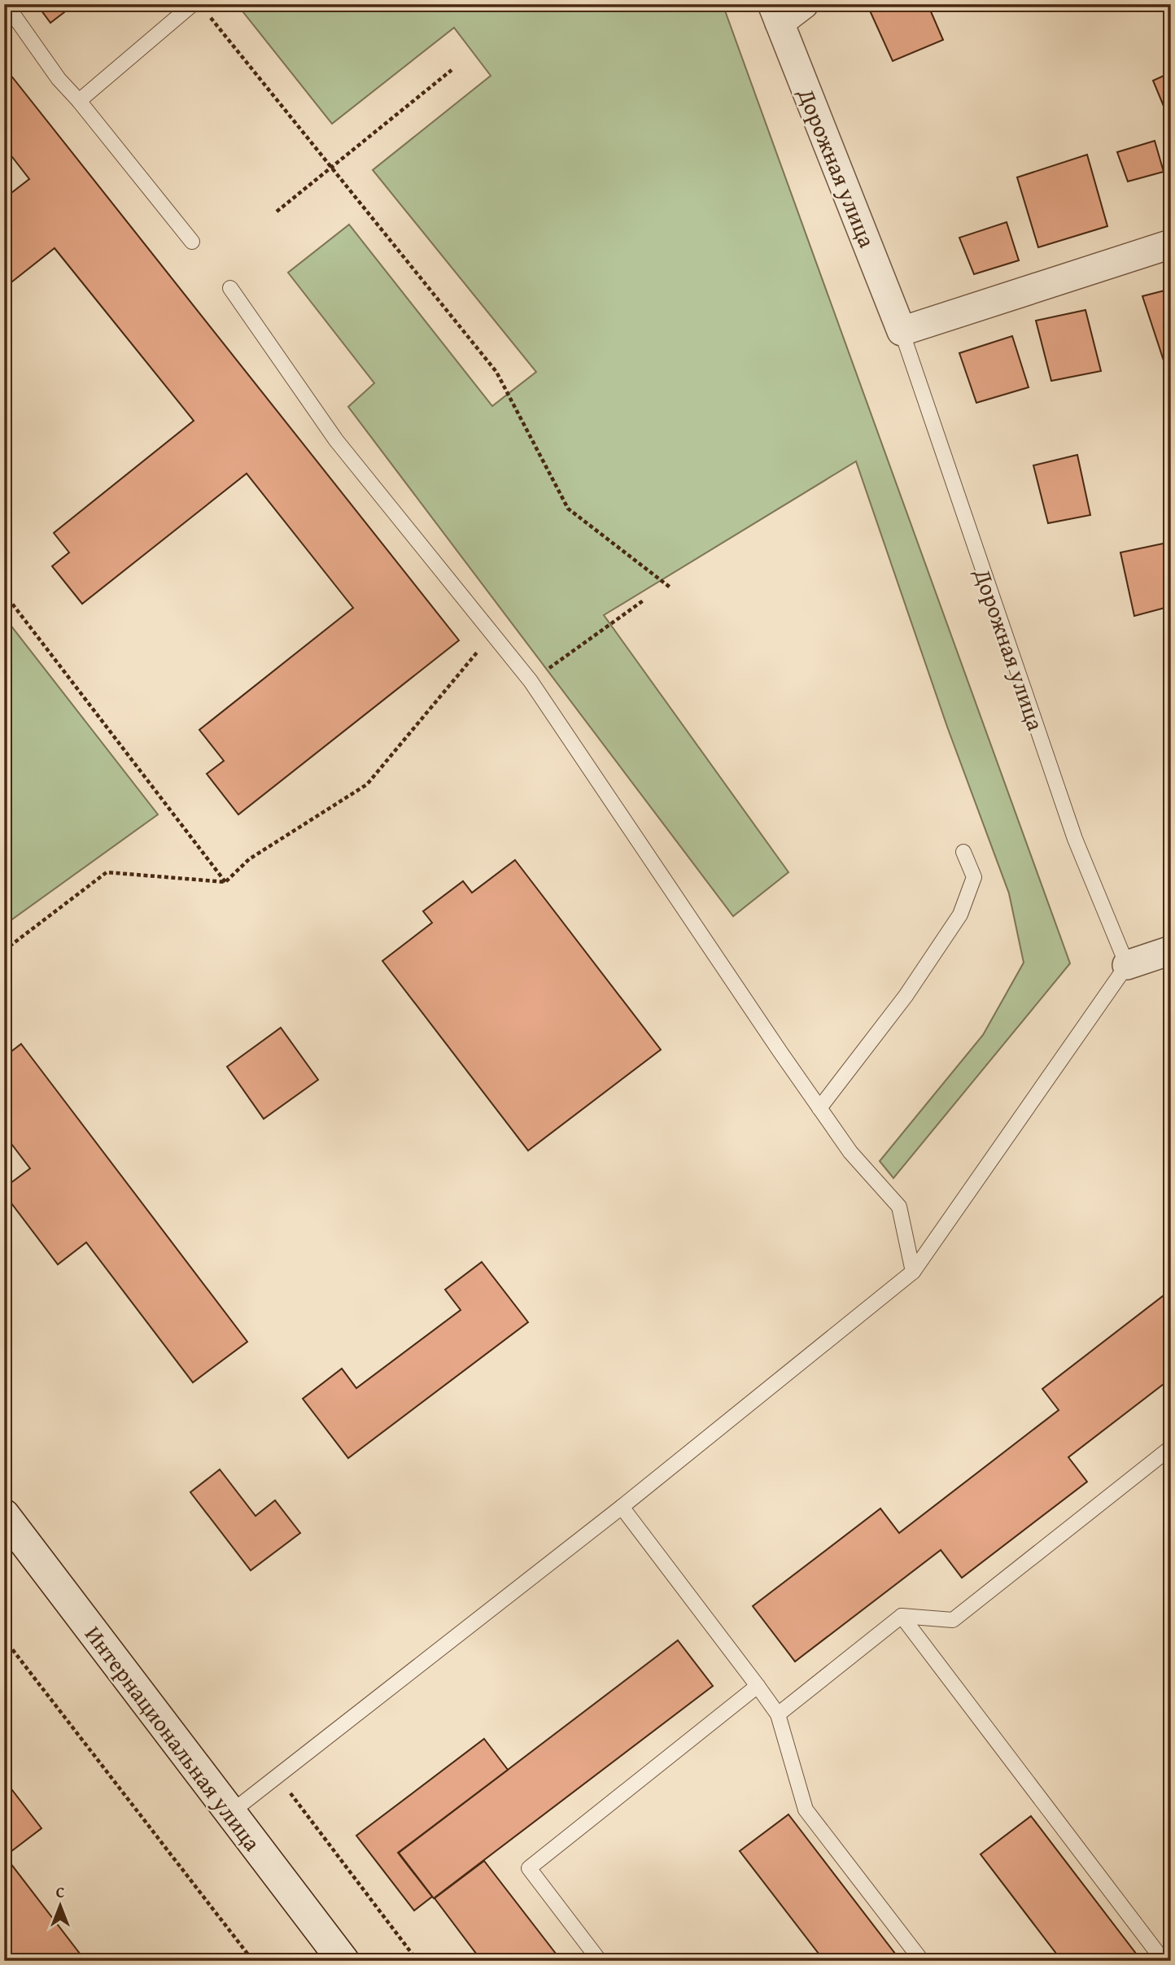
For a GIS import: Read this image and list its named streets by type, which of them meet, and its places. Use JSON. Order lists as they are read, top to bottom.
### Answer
{
  "streets": {
    "main road": ["Интернациональная улица"],
    "street": ["Дорожная улица"]
  },
  "north": "top"
}
